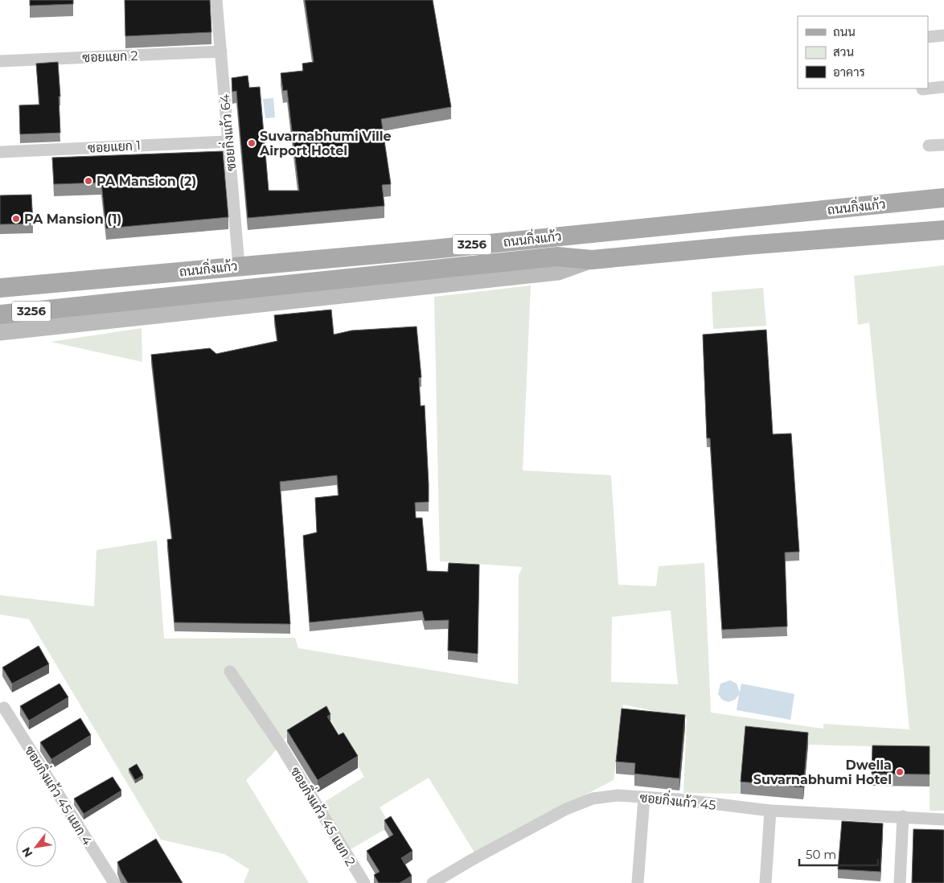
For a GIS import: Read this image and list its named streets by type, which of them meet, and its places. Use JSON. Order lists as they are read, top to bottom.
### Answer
{
  "streets": {
    "main road": ["ถนนกิ่งแก้ว", "3256"],
    "street": [
      "ซอยแยก 2",
      "ซอยกิ่งแก้ว 64",
      "ซอยแยก 1",
      "ซอยกิ่งแก้ว 45 แยก 4",
      "ซอยกิ่งแก้ว 45",
      "ซอยกิ่งแก้ว 45 แยก 2"
    ]
  },
  "crossings": [
    ["ซอยแยก 2", "ซอยกิ่งแก้ว 64"],
    ["ซอยกิ่งแก้ว 64", "ซอยแยก 1"],
    ["ซอยกิ่งแก้ว 64", "ถนนกิ่งแก้ว"]
  ],
  "places": [
    "Suvarnabhumi Ville Airport Hotel",
    "PA Mansion (2)",
    "PA Mansion (1)",
    "Dwella Suvarnabhumi Hotel"
  ],
  "legend": ["ถนน", "สวน", "อาคาร"],
  "scale_bar": "50 m",
  "north": "bottom left"
}
